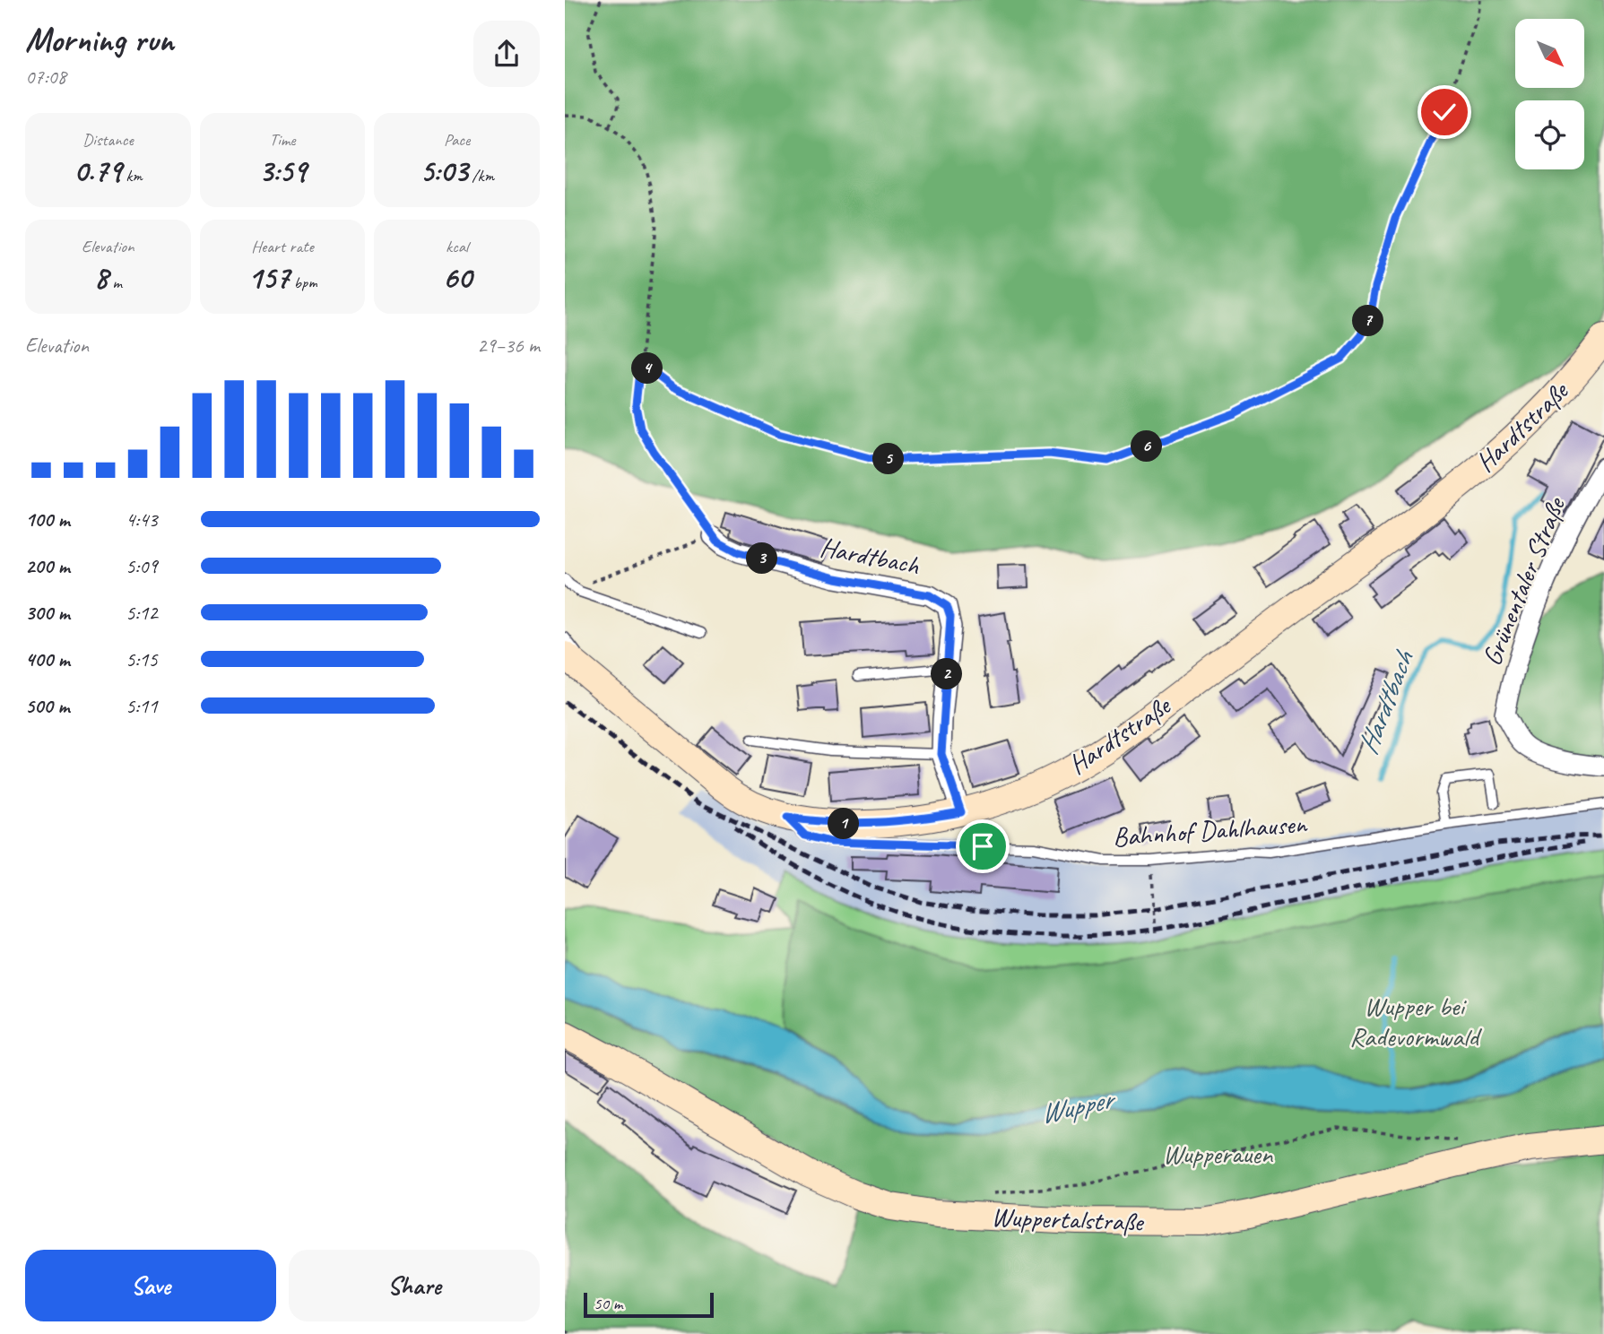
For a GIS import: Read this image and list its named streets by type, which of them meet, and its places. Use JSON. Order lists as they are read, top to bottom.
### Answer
{
  "streets": {
    "main road": ["Hardtstraße", "Wuppertalstraße"],
    "street": ["Hardtbach", "Grünentaler Straße"],
    "lane": ["Bahnhof Dahlhausen"]
  },
  "crossings": [
    ["Hardtstraße", "Hardtbach"],
    ["Hardtstraße", "Bahnhof Dahlhausen"]
  ],
  "water": ["Hardtbach", "Wupper"],
  "parks": ["Wupper bei Radevormwald", "Wupperauen"],
  "scale_bar": "50 m",
  "north": "bottom right",
  "page": {
    "heading": ["Morning run", "07:08"],
    "stats": [
      ["Distance", "0.79 km"],
      ["Time", "3:59"],
      ["Pace", "5:03 /km"],
      ["Elevation", "8 m"],
      ["Heart rate", "157 bpm"],
      ["kcal", "60"]
    ],
    "pins": [
      "7",
      "4",
      "6",
      "5",
      "3",
      "2",
      "1"
    ],
    "chart": ["Elevation", "29–36 m"],
    "list": [
      {
        "name": "100 m",
        "note": "4:43"
      },
      {
        "name": "200 m",
        "note": "5:09"
      },
      {
        "name": "300 m",
        "note": "5:12"
      },
      {
        "name": "400 m",
        "note": "5:15"
      },
      {
        "name": "500 m",
        "note": "5:11"
      }
    ],
    "buttons": ["Save", "Share"],
    "scale": "50 m"
  }
}
